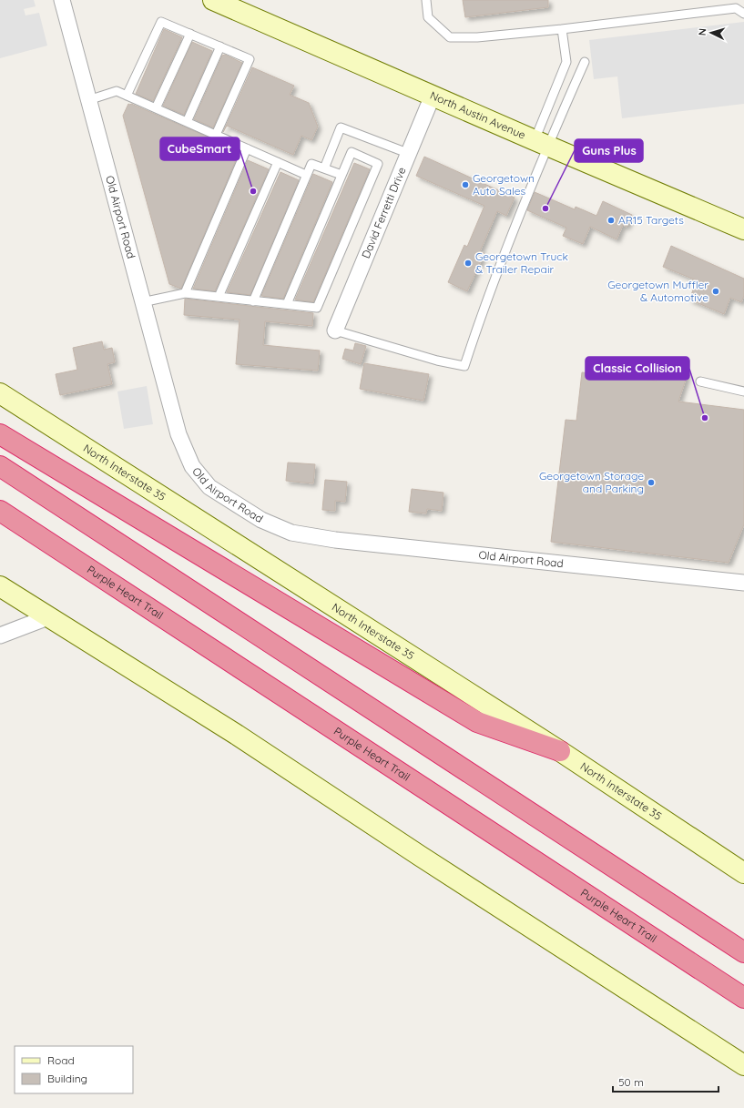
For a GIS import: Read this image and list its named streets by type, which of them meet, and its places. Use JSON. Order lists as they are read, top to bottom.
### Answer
{
  "streets": {
    "highway": ["Purple Heart Trail"],
    "main road": ["North Austin Avenue", "North Interstate 35"],
    "street": ["David Ferretti Drive", "Old Airport Road"]
  },
  "crossings": [
    ["North Austin Avenue", "David Ferretti Drive"]
  ],
  "places": [
    "Georgetown Auto Sales",
    "CubeSmart",
    "Guns Plus",
    "AR15 Targets",
    "Georgetown Truck & Trailer Repair",
    "Georgetown Muffler & Automotive",
    "Classic Collision",
    "Georgetown Storage and Parking"
  ],
  "legend": ["Road", "Building"],
  "scale_bar": "50 m",
  "north": "left"
}
